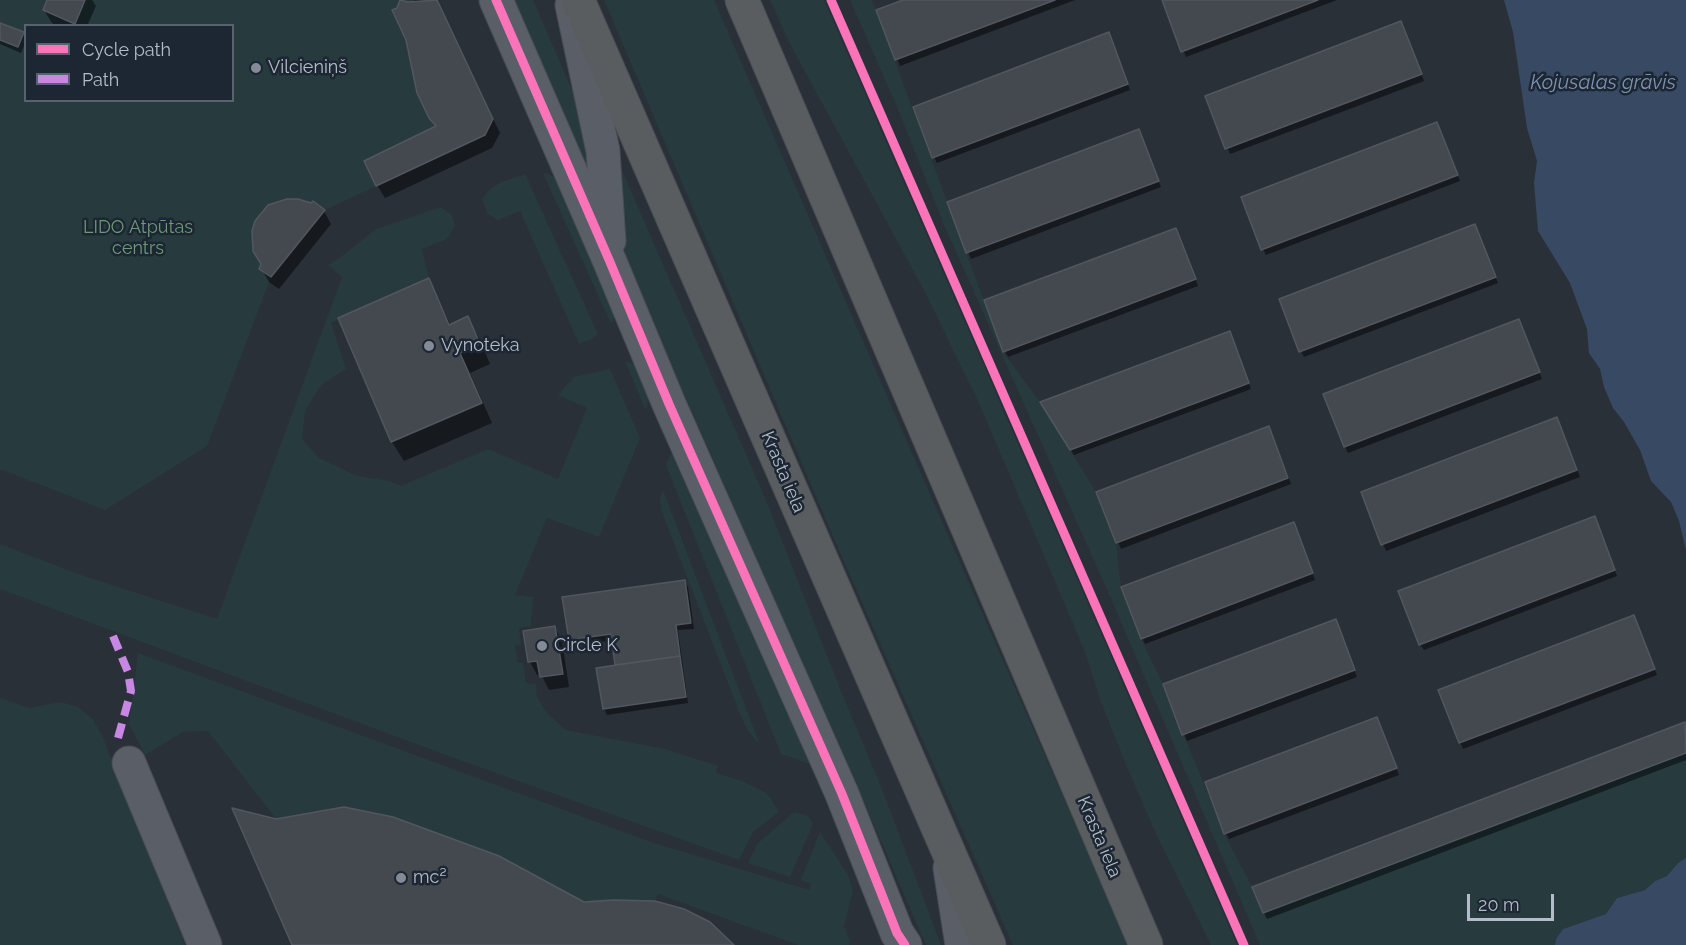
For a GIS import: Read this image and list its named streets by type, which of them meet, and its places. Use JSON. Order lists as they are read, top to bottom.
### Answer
{
  "streets": {
    "highway": ["Krasta iela"]
  },
  "water": ["Kojusalas grāvis"],
  "parks": ["LIDO Atpūtas centrs"],
  "places": [
    "Vilcieniņš",
    "Vynoteka",
    "Circle K",
    "mc²"
  ],
  "legend": ["Cycle path", "Path"],
  "scale_bar": "20 m"
}
